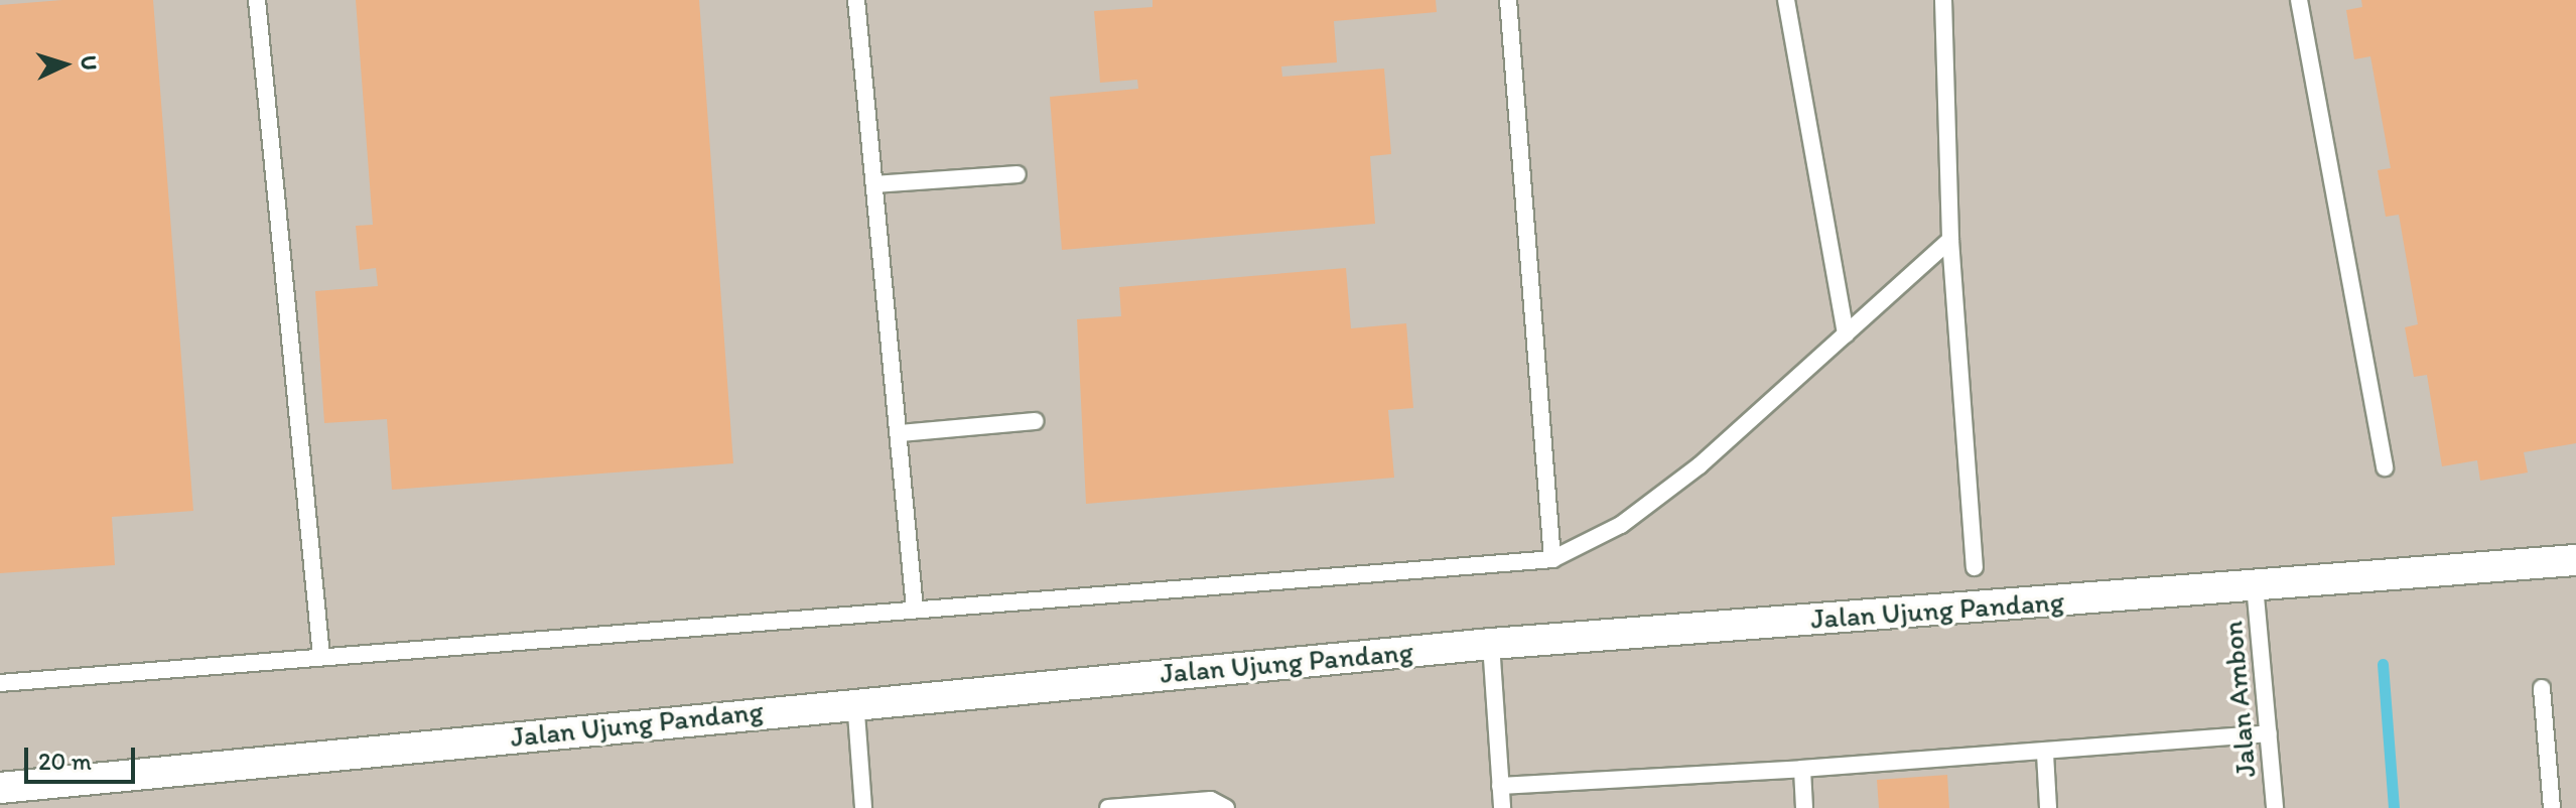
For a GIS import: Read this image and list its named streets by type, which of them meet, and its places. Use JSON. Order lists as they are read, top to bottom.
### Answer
{
  "streets": {
    "street": ["Jalan Ujung Pandang"],
    "lane": ["Jalan Ambon"]
  },
  "crossings": [
    ["Jalan Ujung Pandang", "Jalan Ambon"]
  ],
  "scale_bar": "20 m",
  "north": "right"
}
